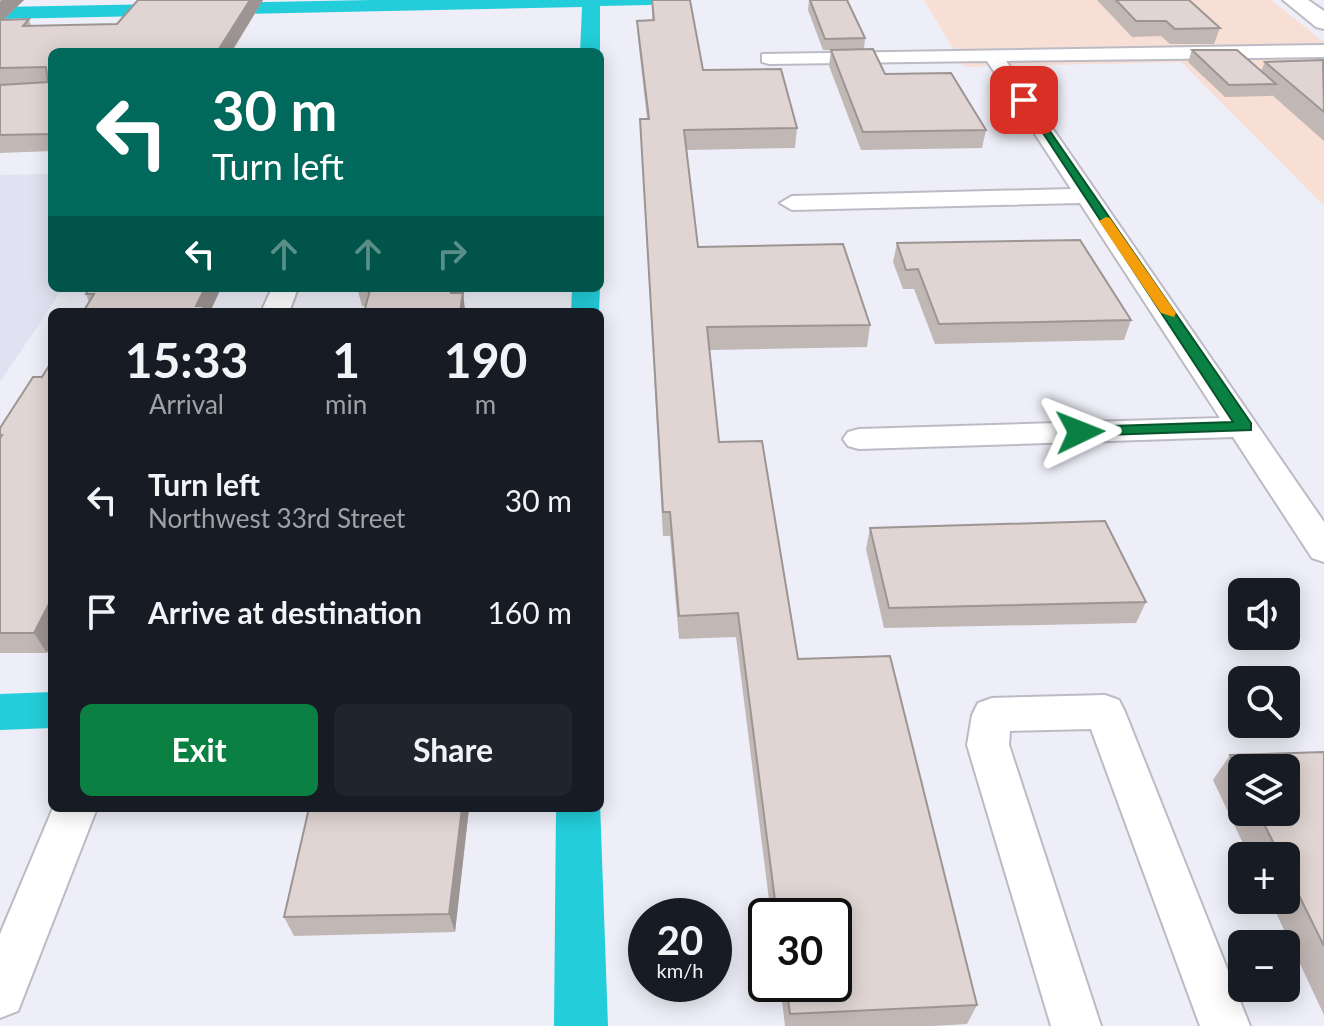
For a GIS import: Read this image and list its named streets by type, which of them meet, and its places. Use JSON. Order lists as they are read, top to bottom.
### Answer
{
  "page": {
    "turn": ["30 m", "Turn left"],
    "eta": [
      "15:33",
      "Arrival",
      "1",
      "min",
      "190",
      "m"
    ],
    "list": [
      {
        "name": "Turn left",
        "note": "Northwest 33rd Street",
        "value": "30 m"
      },
      {
        "name": "Arrive at destination",
        "value": "160 m"
      }
    ],
    "map_buttons": ["+", "−"],
    "buttons": ["Exit", "Share"],
    "speed": "20 km/h",
    "limit": "30"
  }
}
